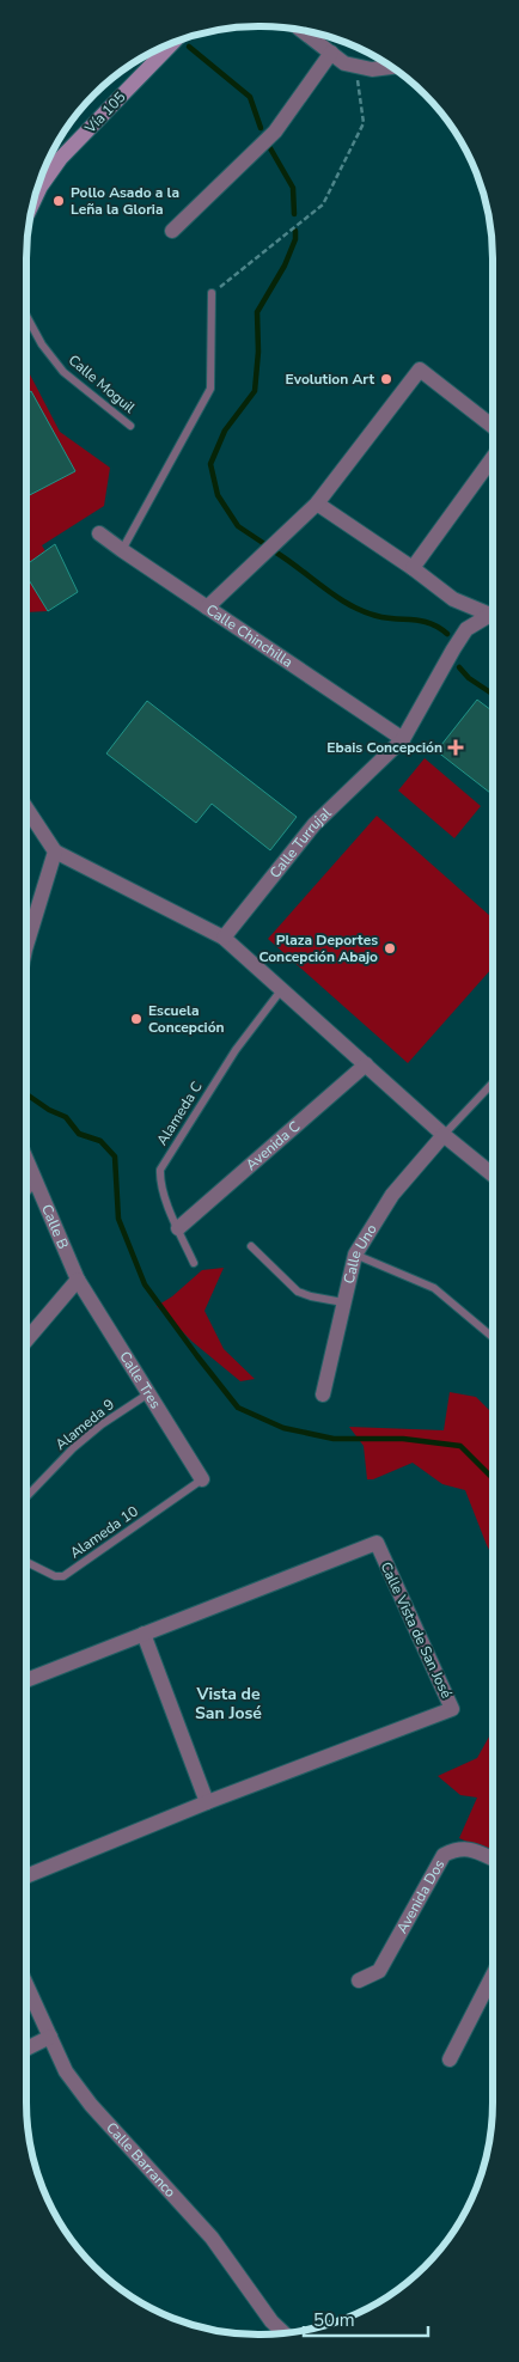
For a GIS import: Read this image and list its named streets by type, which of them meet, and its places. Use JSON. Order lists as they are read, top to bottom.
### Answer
{
  "streets": {
    "main road": ["Vía 105"],
    "street": [
      "Calle Chinchilla",
      "Calle Turrujal",
      "Avenida C",
      "Calle B",
      "Calle Uno",
      "Calle Tres",
      "Calle Vista de San José",
      "Avenida Dos",
      "Calle Barranco"
    ],
    "lane": [
      "Calle Moguil",
      "Alameda C",
      "Alameda 9",
      "Alameda 10"
    ]
  },
  "crossings": [
    ["Calle Chinchilla", "Calle Turrujal"],
    ["Alameda C", "Avenida C"],
    ["Calle B", "Calle Tres"],
    ["Calle Tres", "Alameda 9"],
    ["Calle Tres", "Alameda 10"]
  ],
  "districts": ["Vista de San José"],
  "places": {
    "other": [
      "Pollo Asado a la Leña la Gloria",
      "Evolution Art",
      "Plaza Deportes Concepción Abajo",
      "Escuela Concepción"
    ],
    "health": ["Ebais Concepción"]
  },
  "scale_bar": "50 m"
}
